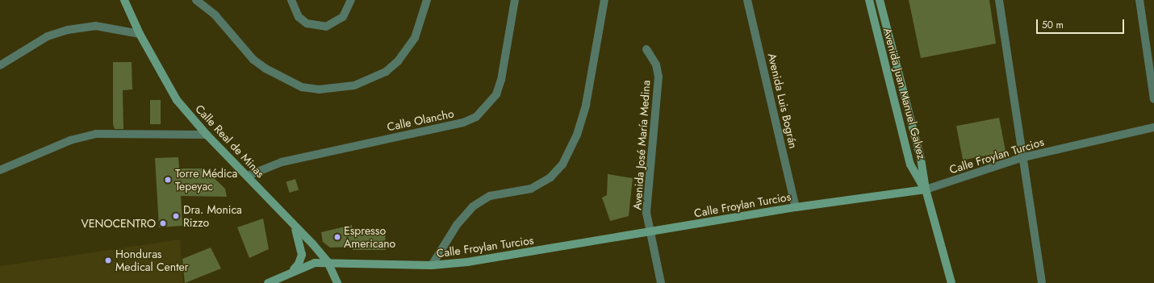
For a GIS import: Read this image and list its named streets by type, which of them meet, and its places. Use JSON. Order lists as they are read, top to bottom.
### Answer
{
  "streets": {
    "street": [
      "Avenida Juan Manuel Galvez",
      "Avenida Luis Bográn",
      "Calle Olancho",
      "Calle Real de Minas",
      "Avenida José María Medina",
      "Calle Froylan Turcios"
    ]
  },
  "crossings": [
    ["Avenida Juan Manuel Galvez", "Calle Froylan Turcios"],
    ["Avenida Luis Bográn", "Calle Froylan Turcios"],
    ["Calle Olancho", "Calle Real de Minas"],
    ["Calle Real de Minas", "Calle Froylan Turcios"],
    ["Avenida José María Medina", "Calle Froylan Turcios"]
  ],
  "places": [
    "Torre Médica Tepeyac",
    "Dra. Monica Rizzo",
    "VENOCENTRO",
    "Espresso Americano",
    "Honduras Medical Center"
  ],
  "scale_bar": "50 m"
}
